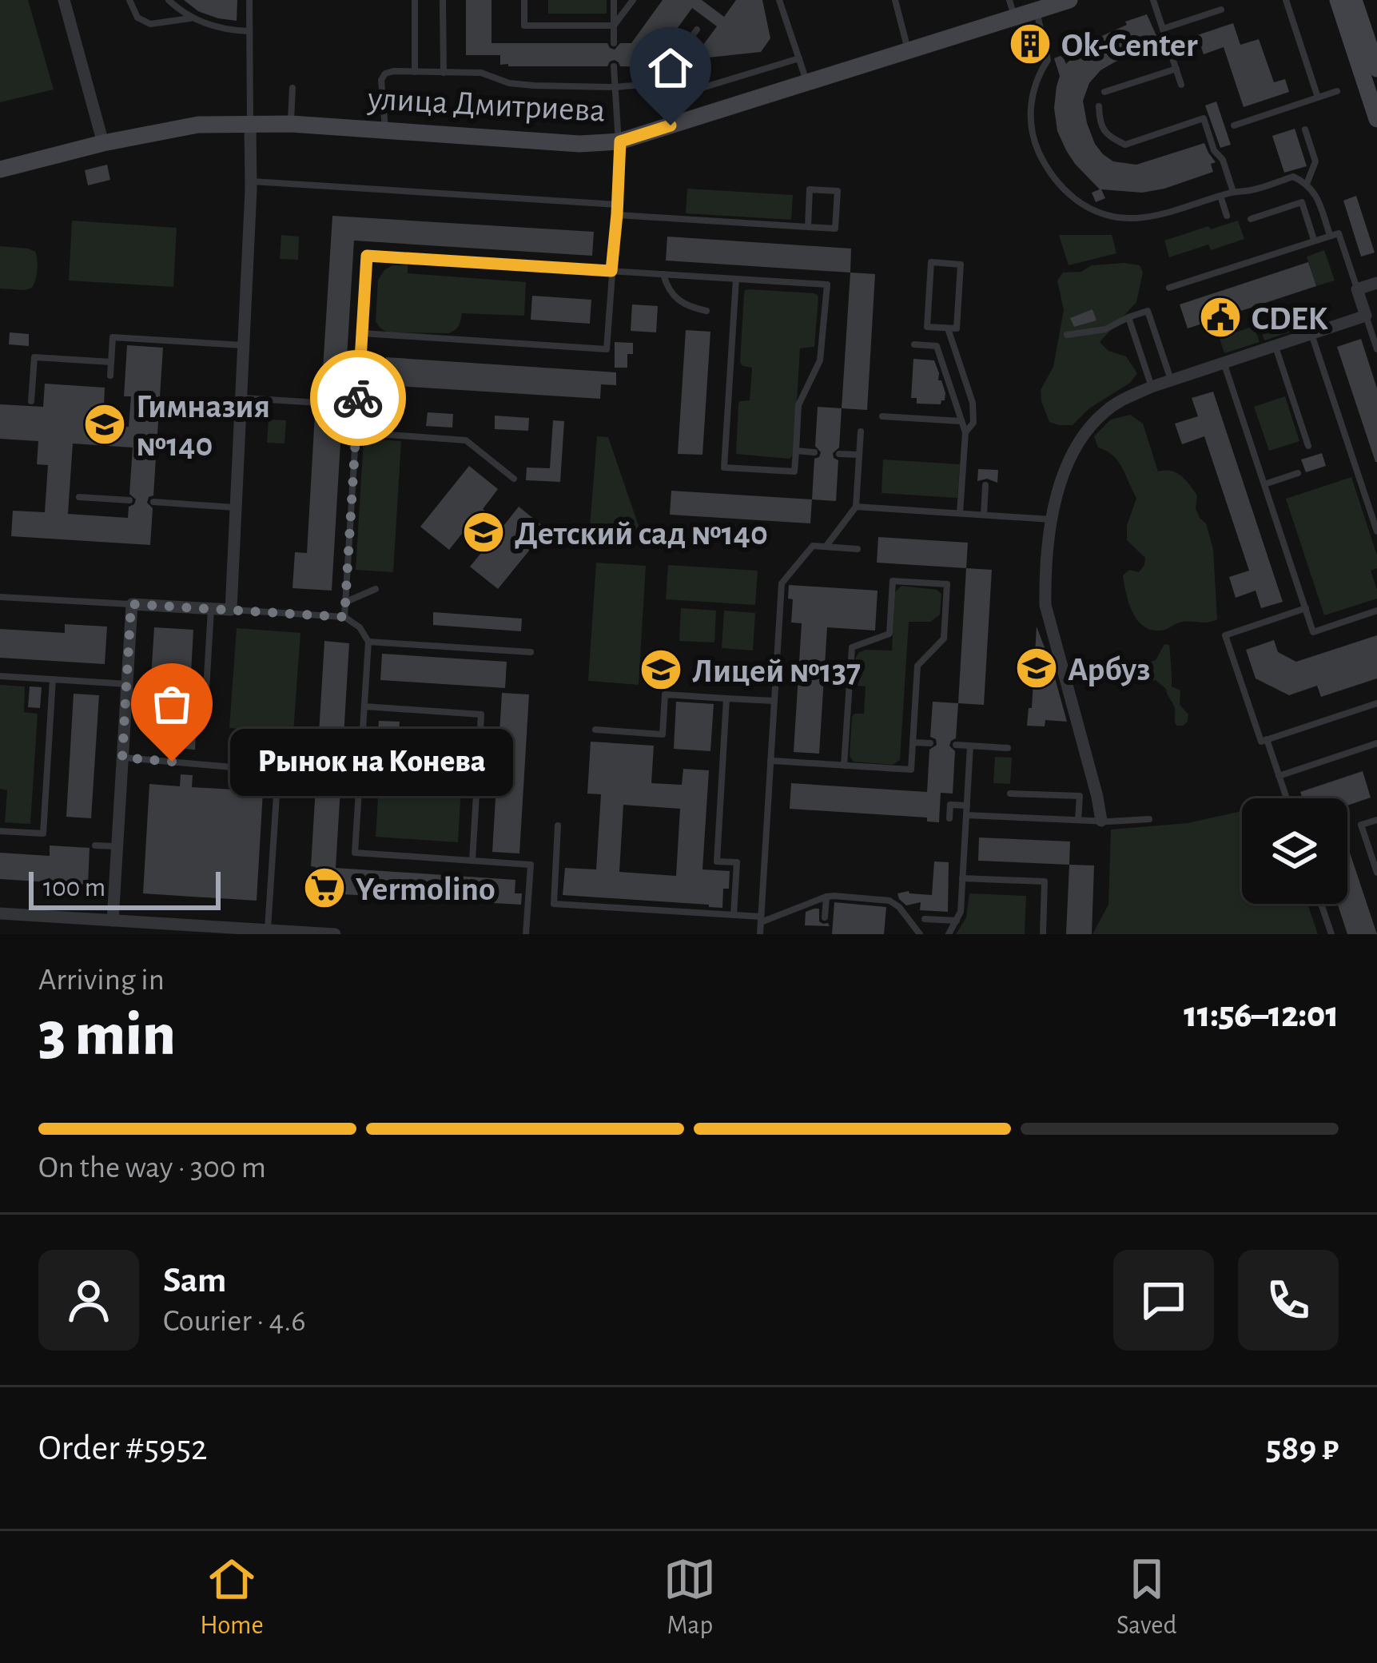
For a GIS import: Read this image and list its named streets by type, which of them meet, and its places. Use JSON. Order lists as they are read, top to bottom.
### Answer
{
  "streets": {
    "main road": ["улица Дмитриева"]
  },
  "places": {
    "building": ["Ok-Center"],
    "public building": ["CDEK"],
    "school or university": [
      "Гимназия №140",
      "Детский сад №140",
      "Арбуз",
      "Лицей №137"
    ],
    "other": ["Рынок на Конева"],
    "supermarket": ["Yermolino"]
  },
  "scale_bar": "100 m",
  "page": {
    "bubble": "Рынок на Конева",
    "scale": "100 m",
    "heading": ["3 min", "Arriving in", "11:56–12:01"],
    "panel": [
      "Sam",
      "Courier · 4.6",
      "Order #5952",
      "589 ₽"
    ],
    "bar": "On the way · 300 m",
    "tabs": ["Home", "Map", "Saved"]
  }
}
